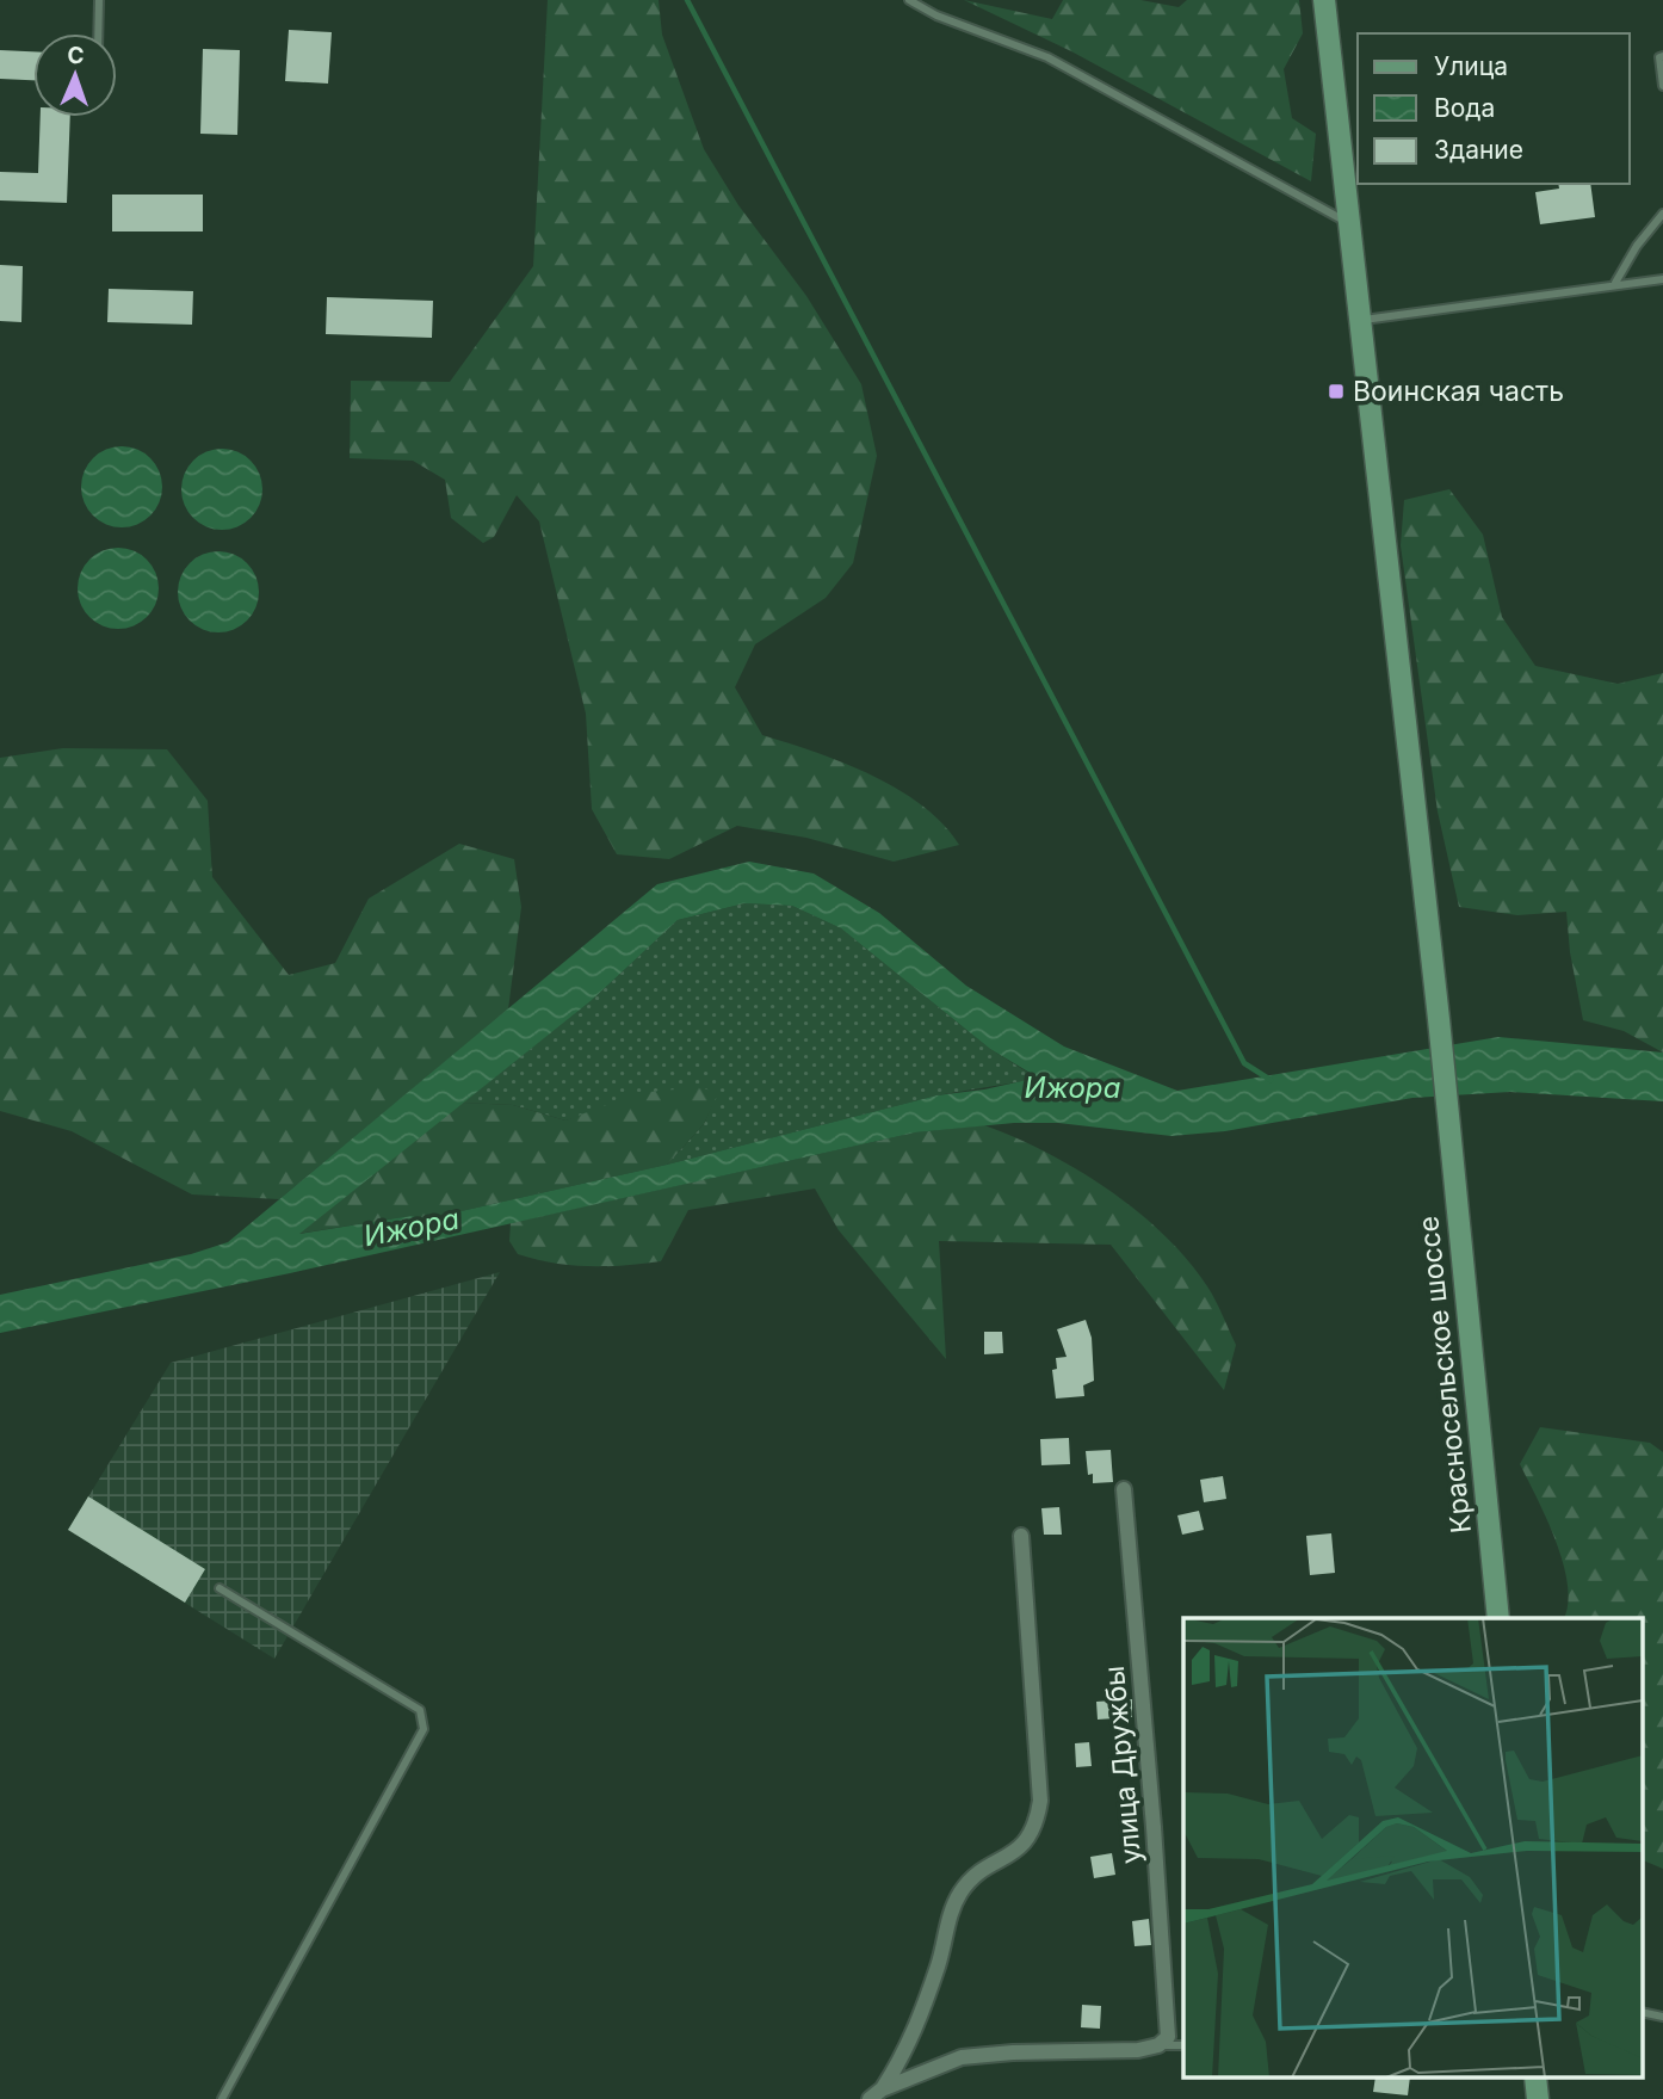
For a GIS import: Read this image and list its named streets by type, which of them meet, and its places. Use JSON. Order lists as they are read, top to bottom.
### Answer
{
  "streets": {
    "main road": ["Красносельское шоссе"],
    "street": ["улица Дружбы"]
  },
  "water": ["Ижора"],
  "places": {
    "transit": ["Воинская часть"]
  },
  "legend": ["Улица", "Вода", "Здание"],
  "north": "top"
}
